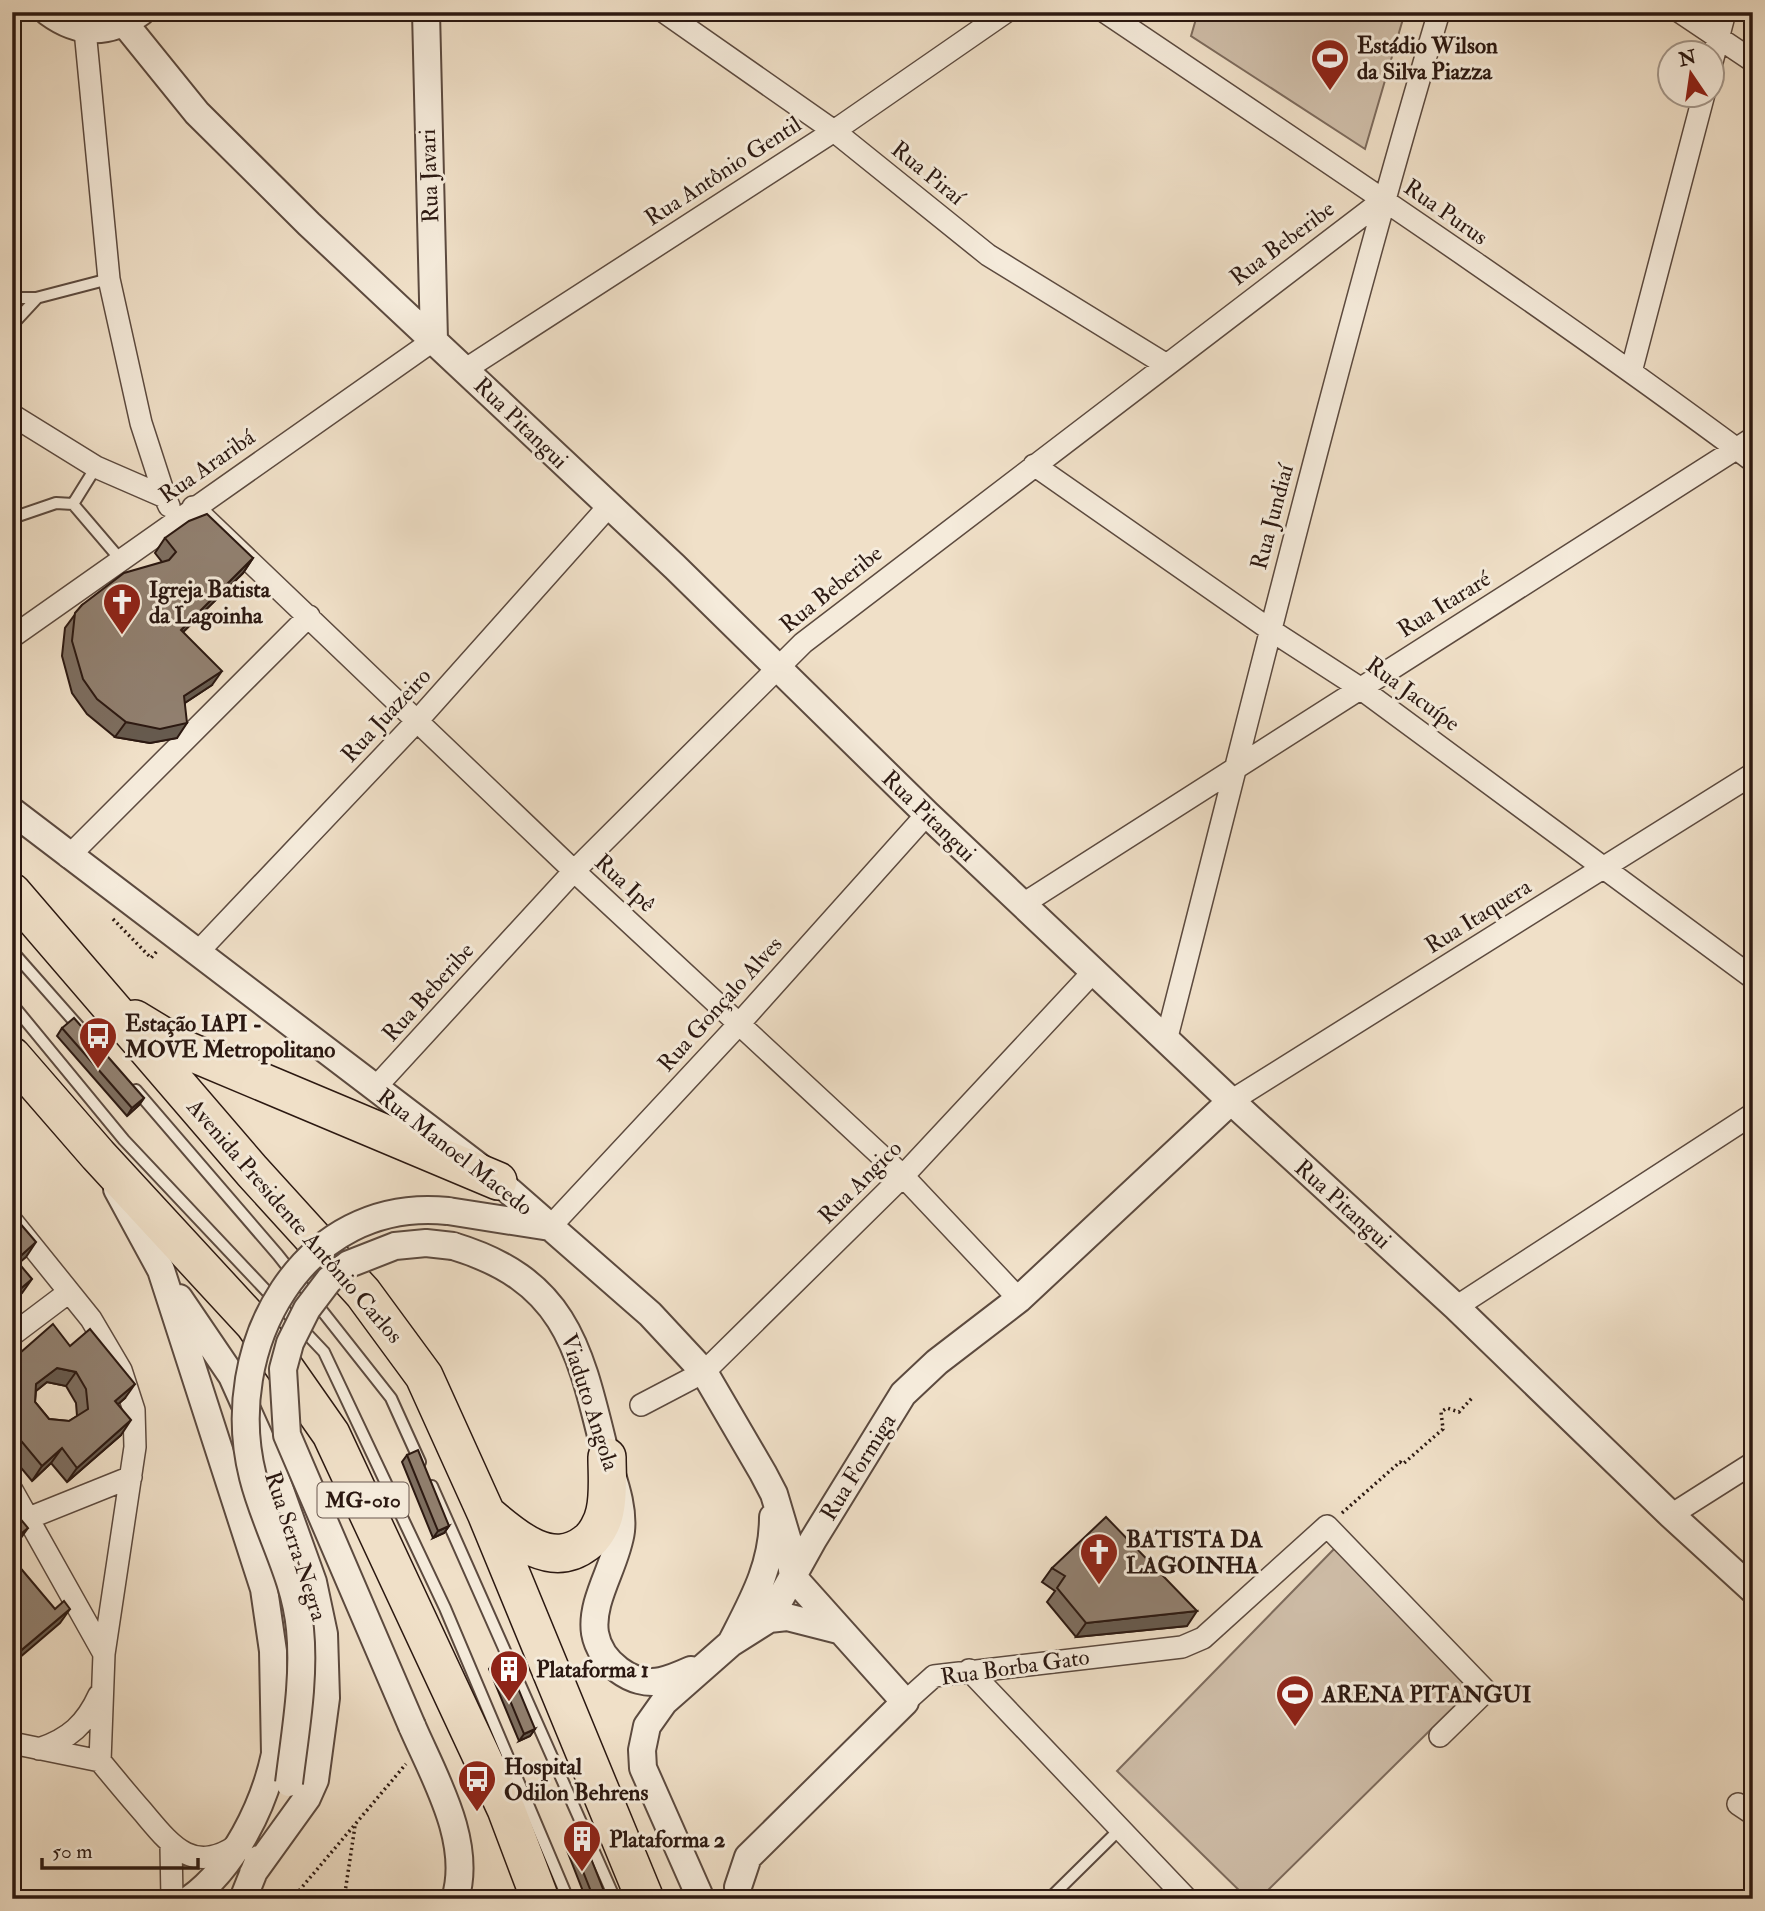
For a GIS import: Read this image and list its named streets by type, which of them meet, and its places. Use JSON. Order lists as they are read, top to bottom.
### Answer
{
  "streets": {
    "highway": ["Avenida Presidente Antônio Carlos", "MG-010"],
    "street": [
      "Rua Antônio Gentil",
      "Rua Piraí",
      "Rua Javari",
      "Rua Purus",
      "Rua Beberibe",
      "Rua Pitangui",
      "Rua Araribá",
      "Rua Jundiaí",
      "Rua Itararé",
      "Rua Jacuípe",
      "Rua Juazeiro",
      "Rua Ipê",
      "Rua Itaquera",
      "Rua Gonçalo Alves",
      "Rua Manoel Macedo",
      "Rua Angico",
      "Viaduto Angola",
      "Rua Formiga",
      "Rua Serra Negra",
      "Rua Borba Gato"
    ]
  },
  "crossings": [
    ["Rua Antônio Gentil", "Rua Piraí"],
    ["Rua Antônio Gentil", "Rua Pitangui"],
    ["Rua Piraí", "Rua Beberibe"],
    ["Rua Javari", "Rua Pitangui"],
    ["Rua Javari", "Rua Araribá"],
    ["Rua Purus", "Rua Beberibe"],
    ["Rua Purus", "Rua Jundiaí"],
    ["Rua Purus", "Rua Itararé"],
    ["Rua Beberibe", "Rua Pitangui"],
    ["Rua Beberibe", "Rua Jundiaí"],
    ["Rua Beberibe", "Rua Jacuípe"],
    ["Rua Beberibe", "Rua Ipê"],
    ["Rua Beberibe", "Rua Manoel Macedo"],
    ["Rua Pitangui", "Rua Araribá"],
    ["Rua Pitangui", "Rua Jundiaí"],
    ["Rua Pitangui", "Rua Itararé"],
    ["Rua Pitangui", "Rua Juazeiro"],
    ["Rua Pitangui", "Rua Itaquera"],
    ["Rua Pitangui", "Rua Gonçalo Alves"],
    ["Rua Pitangui", "Rua Angico"],
    ["Rua Pitangui", "Rua Formiga"],
    ["Rua Araribá", "Rua Ipê"],
    ["Rua Jundiaí", "Rua Itararé"],
    ["Rua Jundiaí", "Rua Jacuípe"],
    ["Rua Itararé", "Rua Jacuípe"],
    ["Rua Jacuípe", "Rua Itaquera"],
    ["Rua Juazeiro", "Rua Ipê"],
    ["Rua Juazeiro", "Rua Manoel Macedo"],
    ["Rua Ipê", "Rua Gonçalo Alves"],
    ["Rua Ipê", "Rua Angico"],
    ["Rua Ipê", "Rua Formiga"],
    ["Rua Itaquera", "Rua Formiga"],
    ["Rua Gonçalo Alves", "Rua Manoel Macedo"],
    ["Rua Manoel Macedo", "Rua Angico"],
    ["Rua Manoel Macedo", "Rua Formiga"],
    ["Viaduto Angola", "Rua Formiga"],
    ["MG-010", "Rua Serra Negra"]
  ],
  "places": {
    "sports": ["Estádio Wilson da Silva Piazza", "ARENA PITANGUI"],
    "church": ["Igreja Batista da Lagoinha", "BATISTA DA LAGOINHA"],
    "bus stop": ["Estação IAPI - MOVE Metropolitano", "Hospital Odilon Behrens"],
    "building": ["Plataforma 1", "Plataforma 2"]
  },
  "scale_bar": "50 m",
  "north": "top"
}
